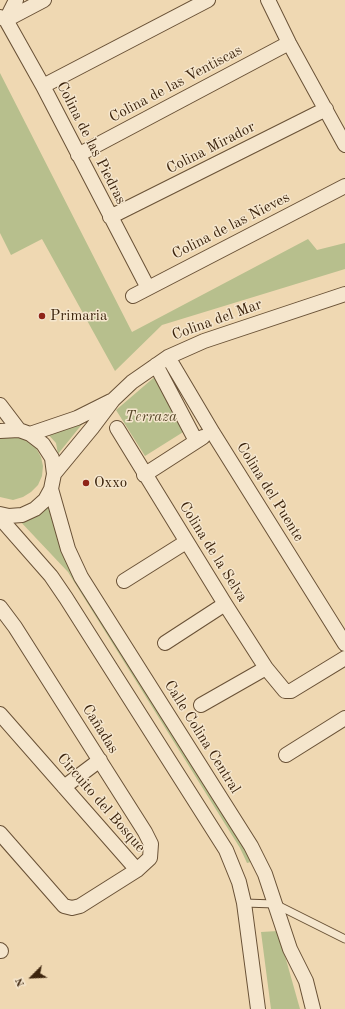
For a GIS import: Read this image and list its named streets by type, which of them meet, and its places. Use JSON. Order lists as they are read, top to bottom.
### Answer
{
  "streets": {
    "street": [
      "Colina de las Ventiscas",
      "Colina de las Piedras",
      "Colina Mirador",
      "Colina de las Nieves",
      "Colina del Mar",
      "Colina del Puente",
      "Colina de la Selva",
      "Cañadas",
      "Calle Colina Central",
      "Circuito del Bosque"
    ]
  },
  "crossings": [
    ["Colina de las Ventiscas", "Colina de las Piedras"],
    ["Colina de las Piedras", "Colina Mirador"],
    ["Colina de las Piedras", "Colina de las Nieves"],
    ["Colina del Mar", "Colina del Puente"],
    ["Cañadas", "Circuito del Bosque"]
  ],
  "parks": ["Terraza"],
  "places": ["Primaria", "Oxxo"],
  "north": "bottom left"
}
